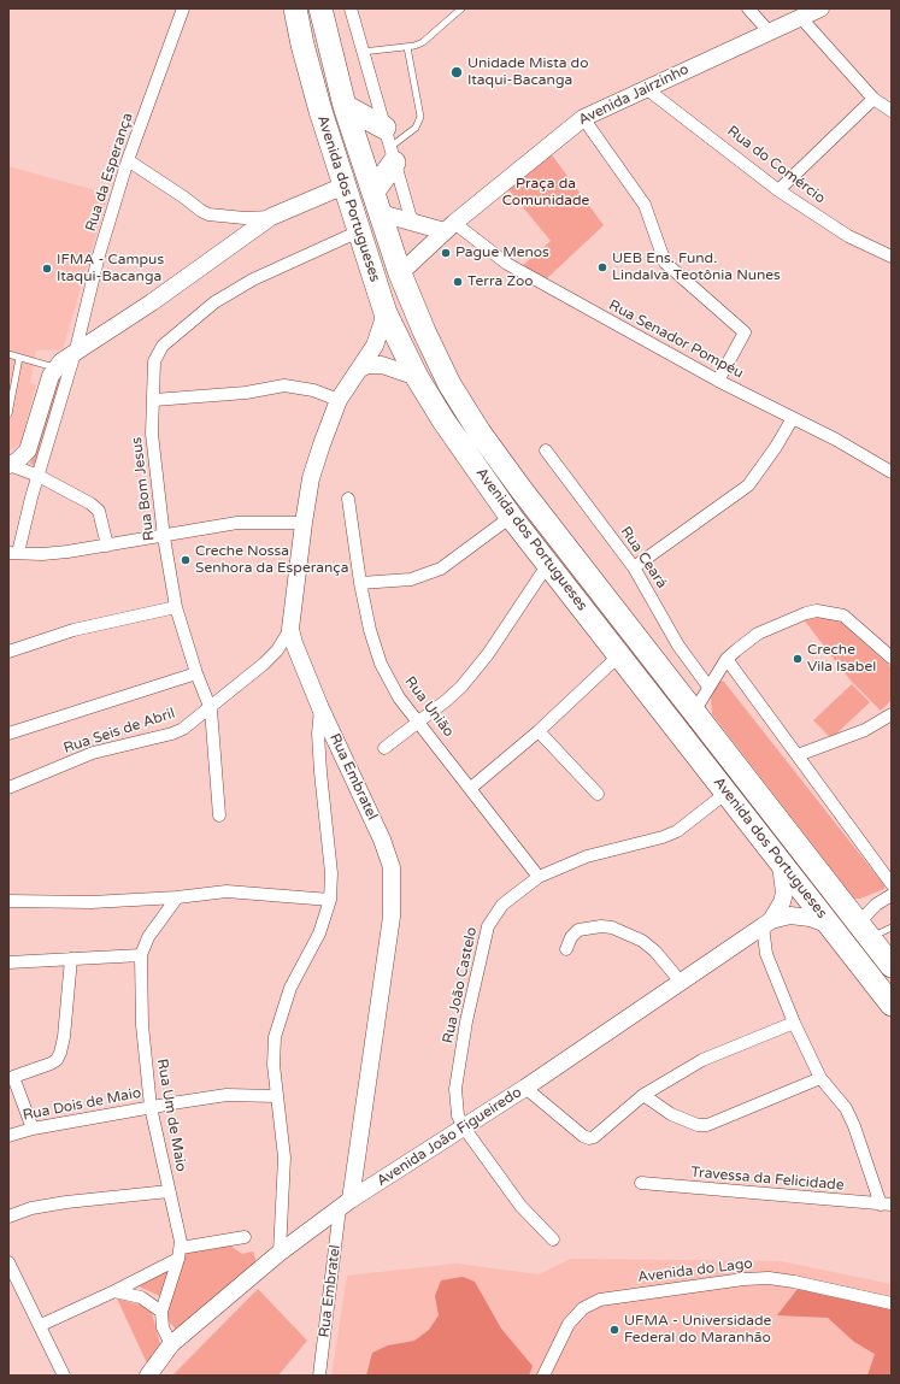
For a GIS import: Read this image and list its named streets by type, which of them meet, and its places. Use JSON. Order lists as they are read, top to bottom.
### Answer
{
  "streets": {
    "highway": ["Avenida dos Portugueses"],
    "street": [
      "Avenida Jairzinho",
      "Rua do Comércio",
      "Rua da Esperança",
      "Rua Senador Pompéu",
      "Rua Bom Jesus",
      "Rua Ceará",
      "Rua União",
      "Rua Seis de Abril",
      "Rua Embratel",
      "Rua João Castelo",
      "Rua Dois de Maio",
      "Rua Um de Maio",
      "Avenida João Figueiredo",
      "Travessa da Felicidade",
      "Avenida do Lago"
    ]
  },
  "crossings": [
    ["Avenida Jairzinho", "Rua do Comércio"],
    ["Avenida Jairzinho", "Avenida dos Portugueses"],
    ["Avenida Jairzinho", "Rua Senador Pompéu"],
    ["Avenida dos Portugueses", "Rua Bom Jesus"],
    ["Avenida dos Portugueses", "Rua Embratel"],
    ["Avenida dos Portugueses", "Rua João Castelo"],
    ["Avenida dos Portugueses", "Avenida João Figueiredo"],
    ["Rua Bom Jesus", "Rua Seis de Abril"],
    ["Rua União", "Rua João Castelo"],
    ["Rua Seis de Abril", "Rua Embratel"],
    ["Rua Embratel", "Avenida João Figueiredo"],
    ["Rua João Castelo", "Avenida João Figueiredo"],
    ["Rua Dois de Maio", "Rua Um de Maio"],
    ["Rua Um de Maio", "Avenida João Figueiredo"]
  ],
  "parks": ["Praça da Comunidade"],
  "places": [
    "Unidade Mista do Itaqui-Bacanga",
    "Pague Menos",
    "UEB Ens. Fund. Lindalva Teotônia Nunes",
    "IFMA - Campus Itaqui-Bacanga",
    "Terra Zoo",
    "Creche Nossa Senhora da Esperança",
    "Creche Vila Isabel",
    "UFMA - Universidade Federal do Maranhão"
  ]
}
